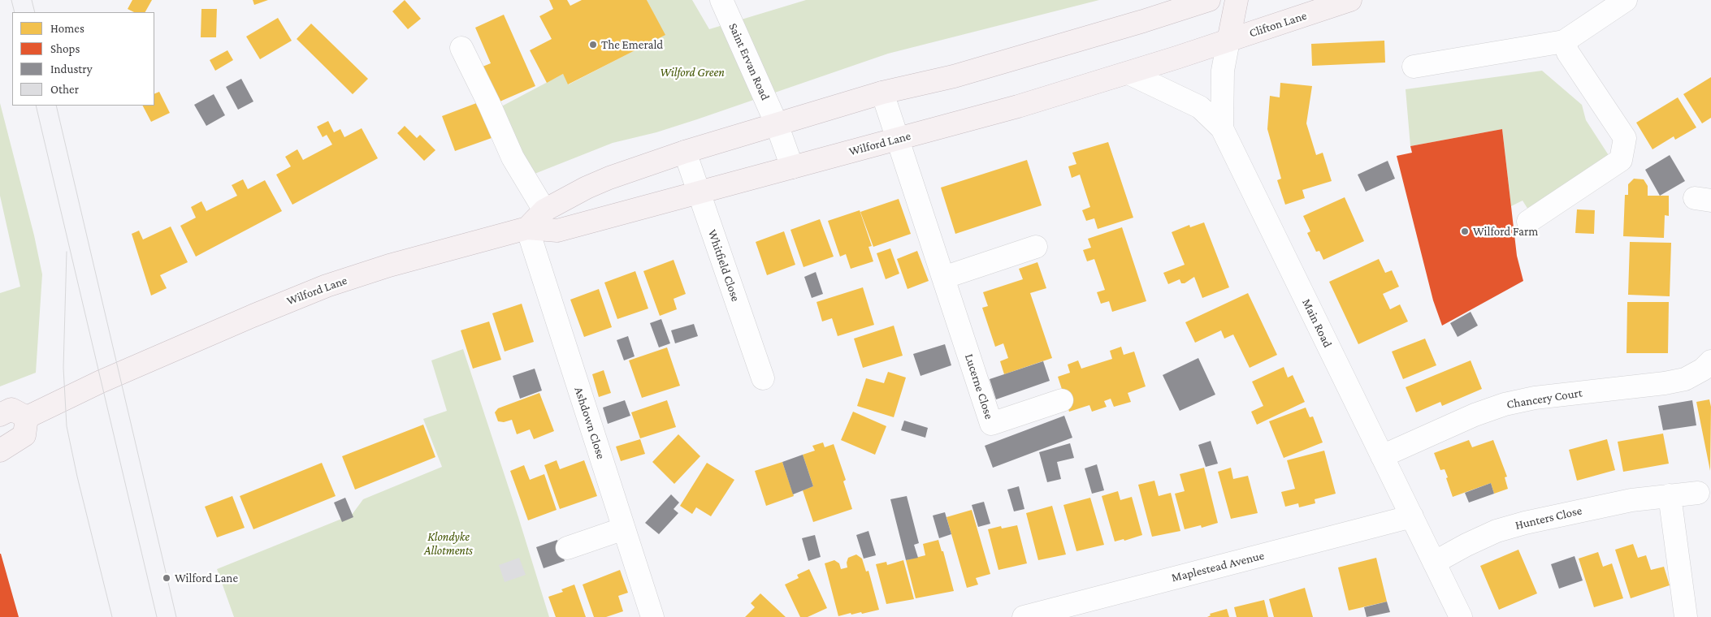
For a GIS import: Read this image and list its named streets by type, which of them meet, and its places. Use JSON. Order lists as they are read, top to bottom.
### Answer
{
  "streets": {
    "main road": ["Clifton Lane", "Wilford Lane"],
    "street": [
      "Saint Ervan Road",
      "Whitfield Close",
      "Main Road",
      "Lucerne Close",
      "Chancery Court",
      "Ashdown Close",
      "Hunters Close",
      "Maplestead Avenue"
    ]
  },
  "crossings": [
    ["Clifton Lane", "Wilford Lane"],
    ["Saint Ervan Road", "Wilford Lane"],
    ["Wilford Lane", "Whitfield Close"],
    ["Wilford Lane", "Main Road"],
    ["Wilford Lane", "Lucerne Close"],
    ["Wilford Lane", "Ashdown Close"],
    ["Main Road", "Chancery Court"],
    ["Main Road", "Hunters Close"],
    ["Main Road", "Maplestead Avenue"]
  ],
  "parks": ["Wilford Green", "Klondyke Allotments"],
  "places": ["The Emerald", "Wilford Farm", "Wilford Lane"],
  "legend": [
    "Homes",
    "Shops",
    "Industry",
    "Other"
  ]
}
